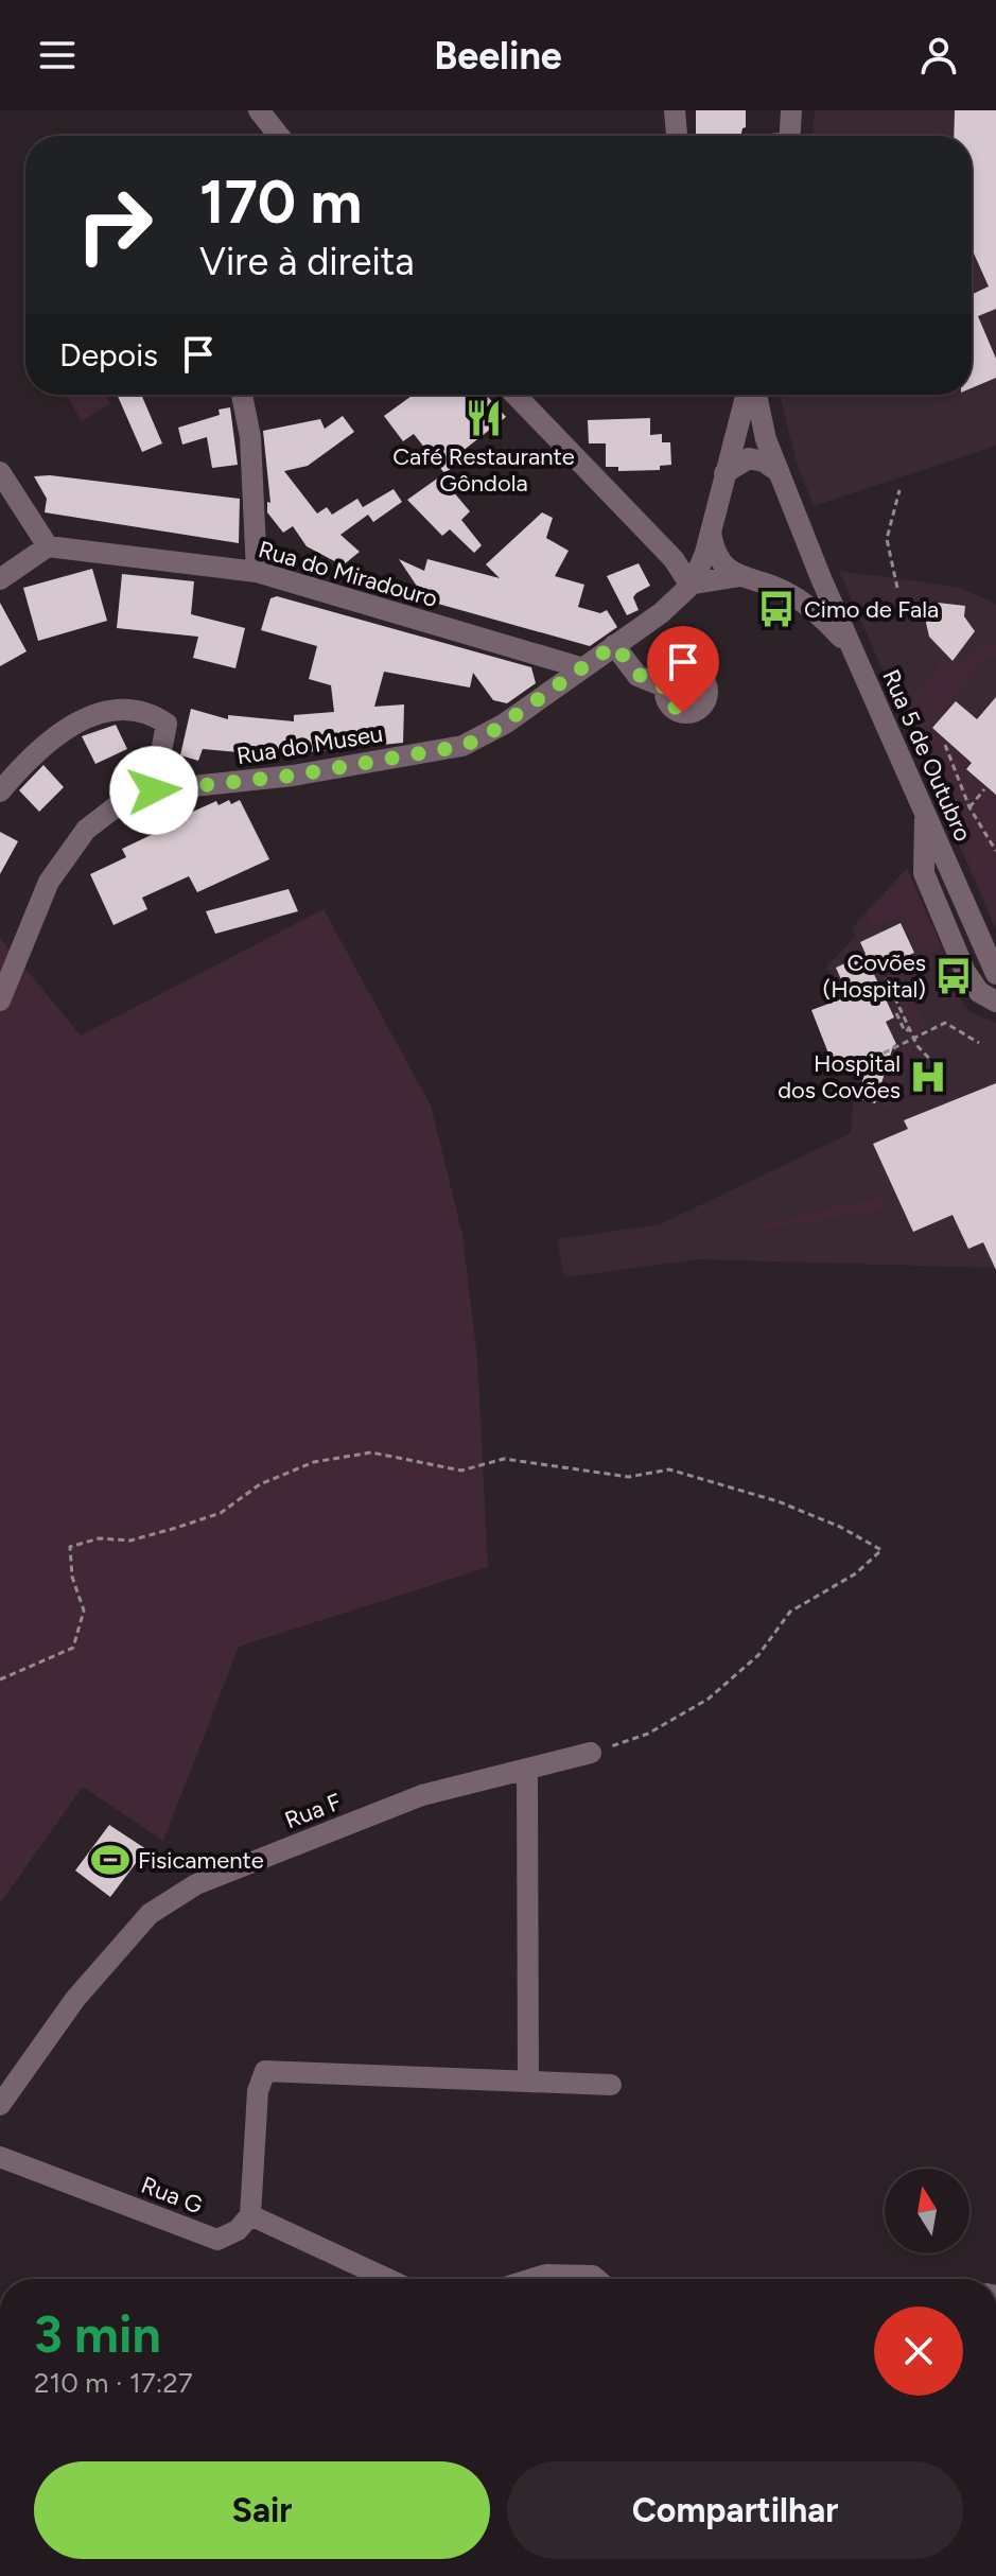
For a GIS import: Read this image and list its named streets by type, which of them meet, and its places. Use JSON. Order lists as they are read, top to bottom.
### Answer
{
  "streets": {
    "street": [
      "Rua do Miradouro",
      "Rua do Museu",
      "Rua 5 de Outubro",
      "Rua F",
      "Rua G"
    ]
  },
  "crossings": [
    ["Rua do Miradouro", "Rua do Museu"]
  ],
  "places": {
    "restaurant": ["Café Restaurante Gôndola"],
    "bus stop": ["Cimo de Fala", "Covões (Hospital)"],
    "hospital": ["Hospital dos Covões"],
    "sports": ["Fisicamente"]
  },
  "north": "top",
  "page": {
    "header": "Beeline",
    "turn": ["170 m", "Vire à direita"],
    "then": "Depois",
    "heading": ["3 min", "210 m · 17:27"],
    "buttons": ["Sair", "Compartilhar"]
  }
}
